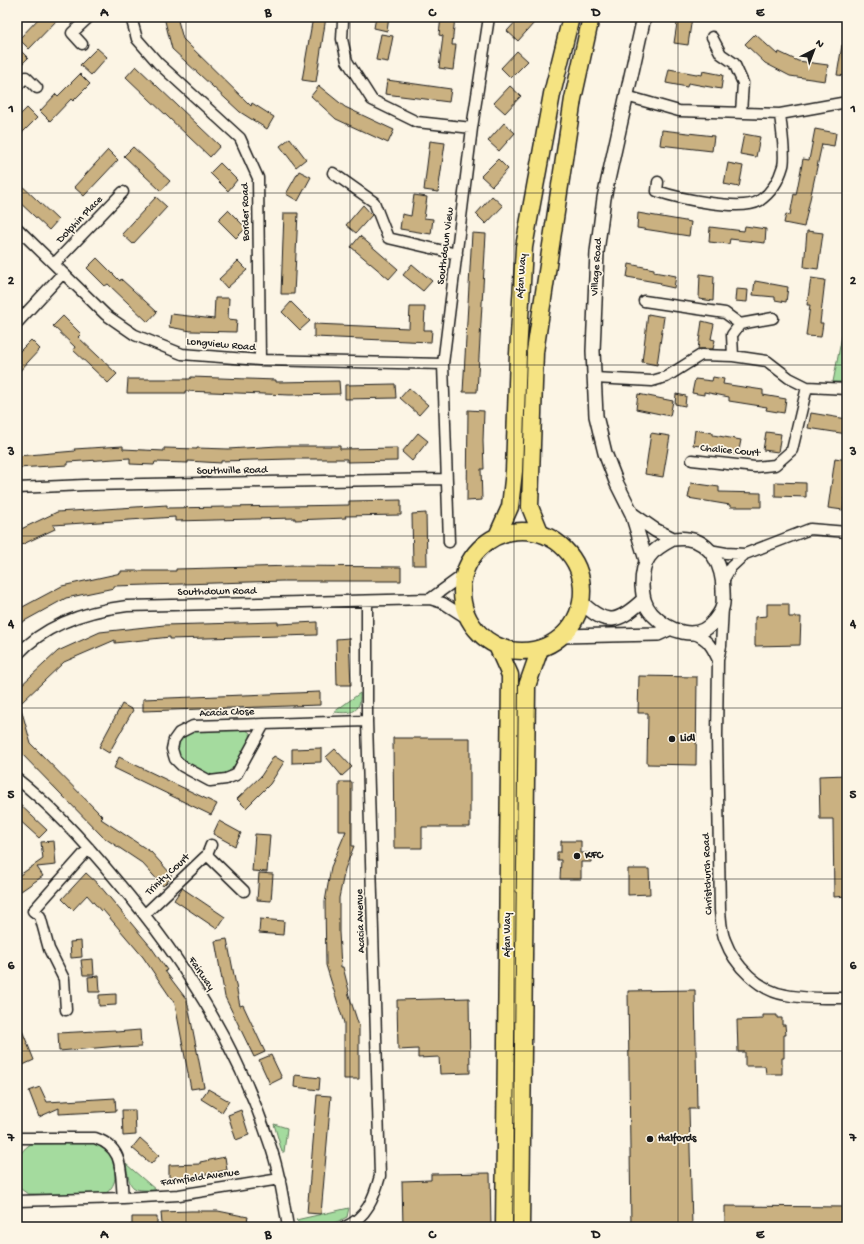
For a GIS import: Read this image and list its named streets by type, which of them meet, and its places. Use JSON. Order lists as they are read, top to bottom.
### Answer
{
  "streets": {
    "main road": ["Afan Way"],
    "street": [
      "Border Road",
      "Dolphin Place",
      "Southdown View",
      "Village Road",
      "Longview Road",
      "Chalice Court",
      "Southville Road",
      "Southdown Road",
      "Acacia Close",
      "Christchurch Road",
      "Trinity Court",
      "Acacia Avenue",
      "Fairway",
      "Farmfield Avenue"
    ]
  },
  "crossings": [
    ["Border Road", "Longview Road"],
    ["Dolphin Place", "Longview Road"],
    ["Southdown View", "Longview Road"],
    ["Southdown View", "Southville Road"],
    ["Village Road", "Christchurch Road"],
    ["Afan Way", "Southdown Road"],
    ["Southdown Road", "Acacia Avenue"],
    ["Acacia Close", "Acacia Avenue"],
    ["Trinity Court", "Fairway"],
    ["Fairway", "Farmfield Avenue"]
  ],
  "places": ["Lidl", "KFC", "Halfords"],
  "north": "top right",
  "grid": {
    "columns": [
      "A",
      "B",
      "C",
      "D",
      "E"
    ],
    "rows": [
      "1",
      "2",
      "3",
      "4",
      "5",
      "6",
      "7"
    ]
  }
}
